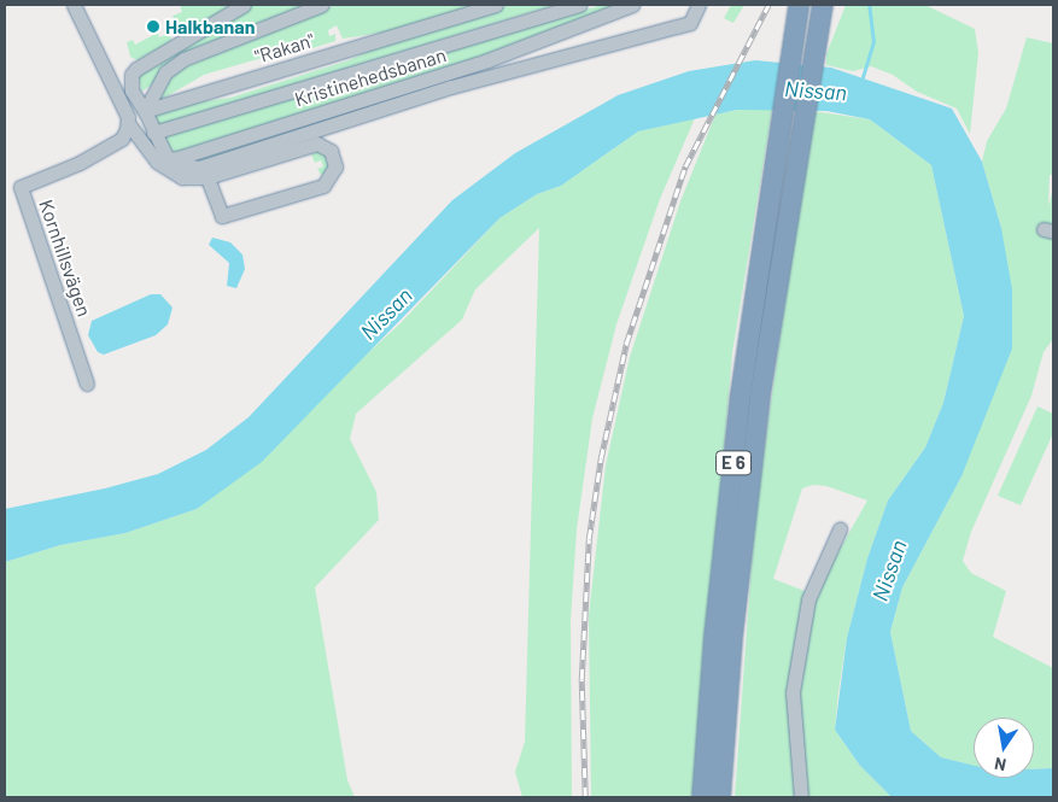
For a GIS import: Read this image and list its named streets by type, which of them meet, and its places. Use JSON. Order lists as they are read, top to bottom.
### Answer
{
  "streets": {
    "highway": ["E 6"],
    "street": ["\"Rakan\"", "Kristinehedsbanan", "Kornhillsvägen"]
  },
  "crossings": [
    ["\"Rakan\"", "Kristinehedsbanan"]
  ],
  "water": ["Nissan"],
  "places": ["Halkbanan"],
  "north": "bottom"
}
